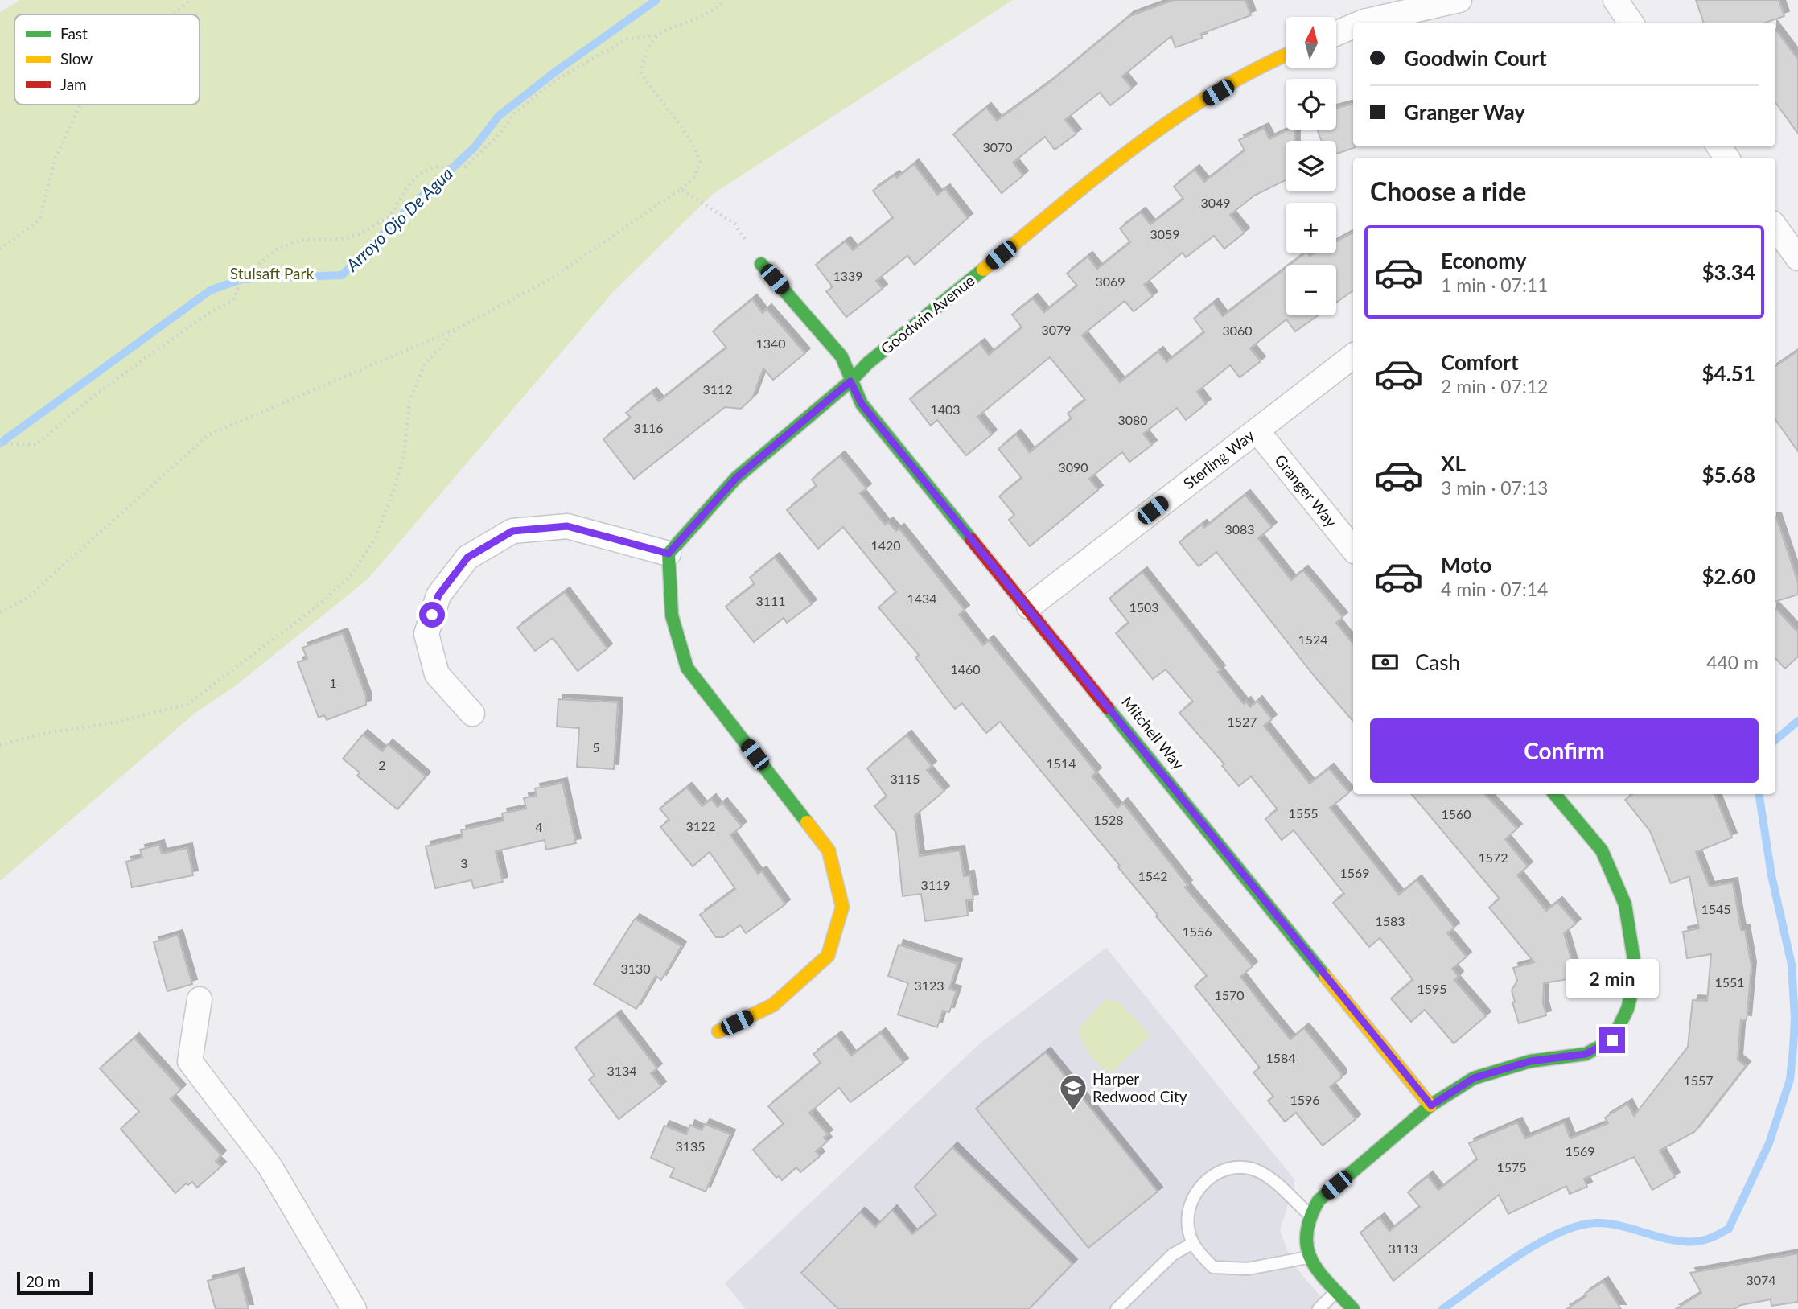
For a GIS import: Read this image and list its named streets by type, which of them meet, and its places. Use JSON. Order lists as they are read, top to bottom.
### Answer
{
  "streets": {
    "street": [
      "Goodwin Avenue",
      "Sterling Way",
      "Granger Way",
      "Mitchell Way"
    ]
  },
  "crossings": [
    ["Goodwin Avenue", "Mitchell Way"],
    ["Sterling Way", "Granger Way"],
    ["Sterling Way", "Mitchell Way"]
  ],
  "water": ["Arroyo Ojo De Agua"],
  "parks": ["Stulsaft Park"],
  "places": {
    "school or university": ["Harper Redwood City"]
  },
  "house_numbers": [
    "3070",
    "3049",
    "3059",
    "1339",
    "3069",
    "3079",
    "3060",
    "1340",
    "3112",
    "1403",
    "3080",
    "3116",
    "3090",
    "3083",
    "1420",
    "1434",
    "3111",
    "1503",
    "1524",
    "1460",
    "1",
    "1527",
    "5",
    "1514",
    "2",
    "3115",
    "1555",
    "1560",
    "1528",
    "3122",
    "4",
    "1572",
    "3",
    "1569",
    "1542",
    "3119",
    "1545",
    "1583",
    "1556",
    "3130",
    "1551",
    "3123",
    "1595",
    "1570",
    "1584",
    "3134",
    "1557",
    "1596",
    "3135",
    "1569",
    "1575",
    "3113",
    "3074"
  ],
  "legend": ["Fast", "Slow", "Jam"],
  "scale_bar": "20 m",
  "north": "top",
  "page": {
    "map_buttons": ["+", "−"],
    "banner": ["Goodwin Court", "Granger Way"],
    "heading": "Choose a ride",
    "list": [
      {
        "name": "Economy",
        "note": "1 min · 07:11",
        "value": "$3.34"
      },
      {
        "name": "Comfort",
        "note": "2 min · 07:12",
        "value": "$4.51"
      },
      {
        "name": "XL",
        "note": "3 min · 07:13",
        "value": "$5.68"
      },
      {
        "name": "Moto",
        "note": "4 min · 07:14",
        "value": "$2.60"
      }
    ],
    "pay": ["Cash", "440 m"],
    "buttons": "Confirm",
    "bubble": "2 min",
    "scale": "20 m"
  }
}
